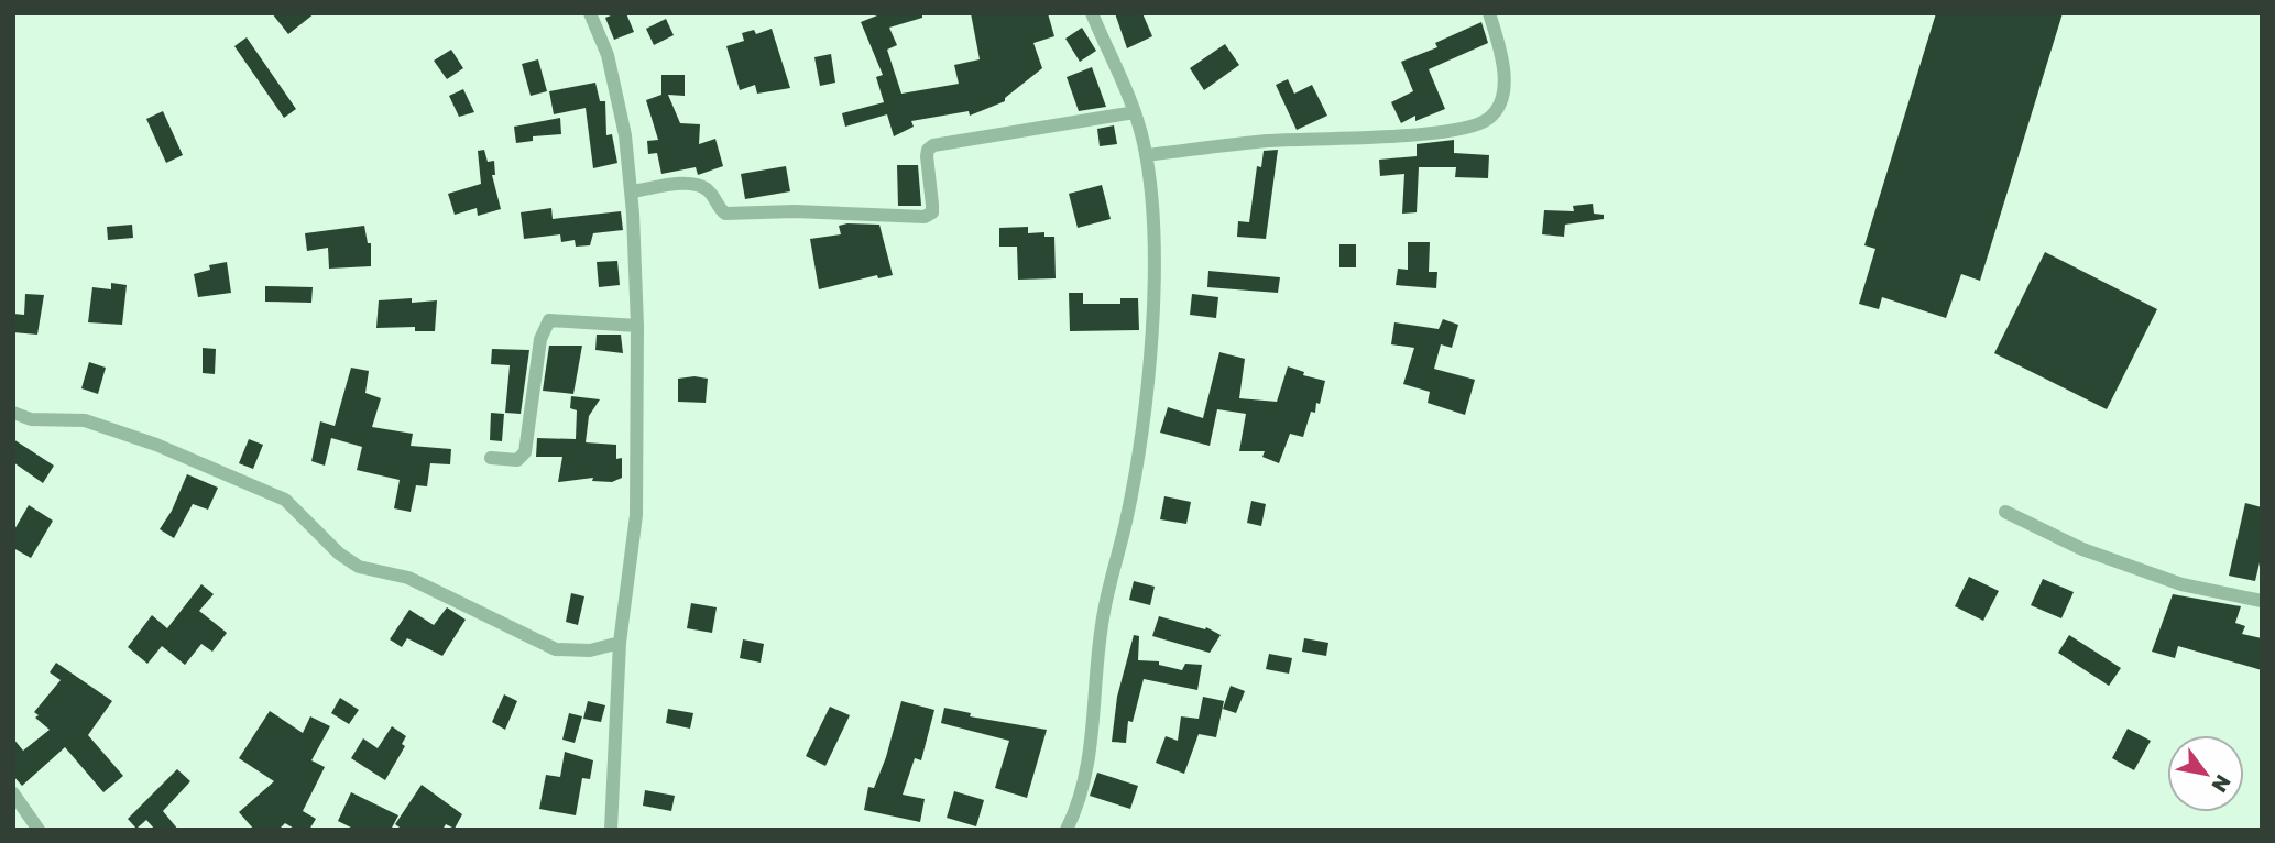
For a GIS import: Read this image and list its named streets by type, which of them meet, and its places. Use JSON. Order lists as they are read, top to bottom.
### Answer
{
  "north": "bottom right"
}
